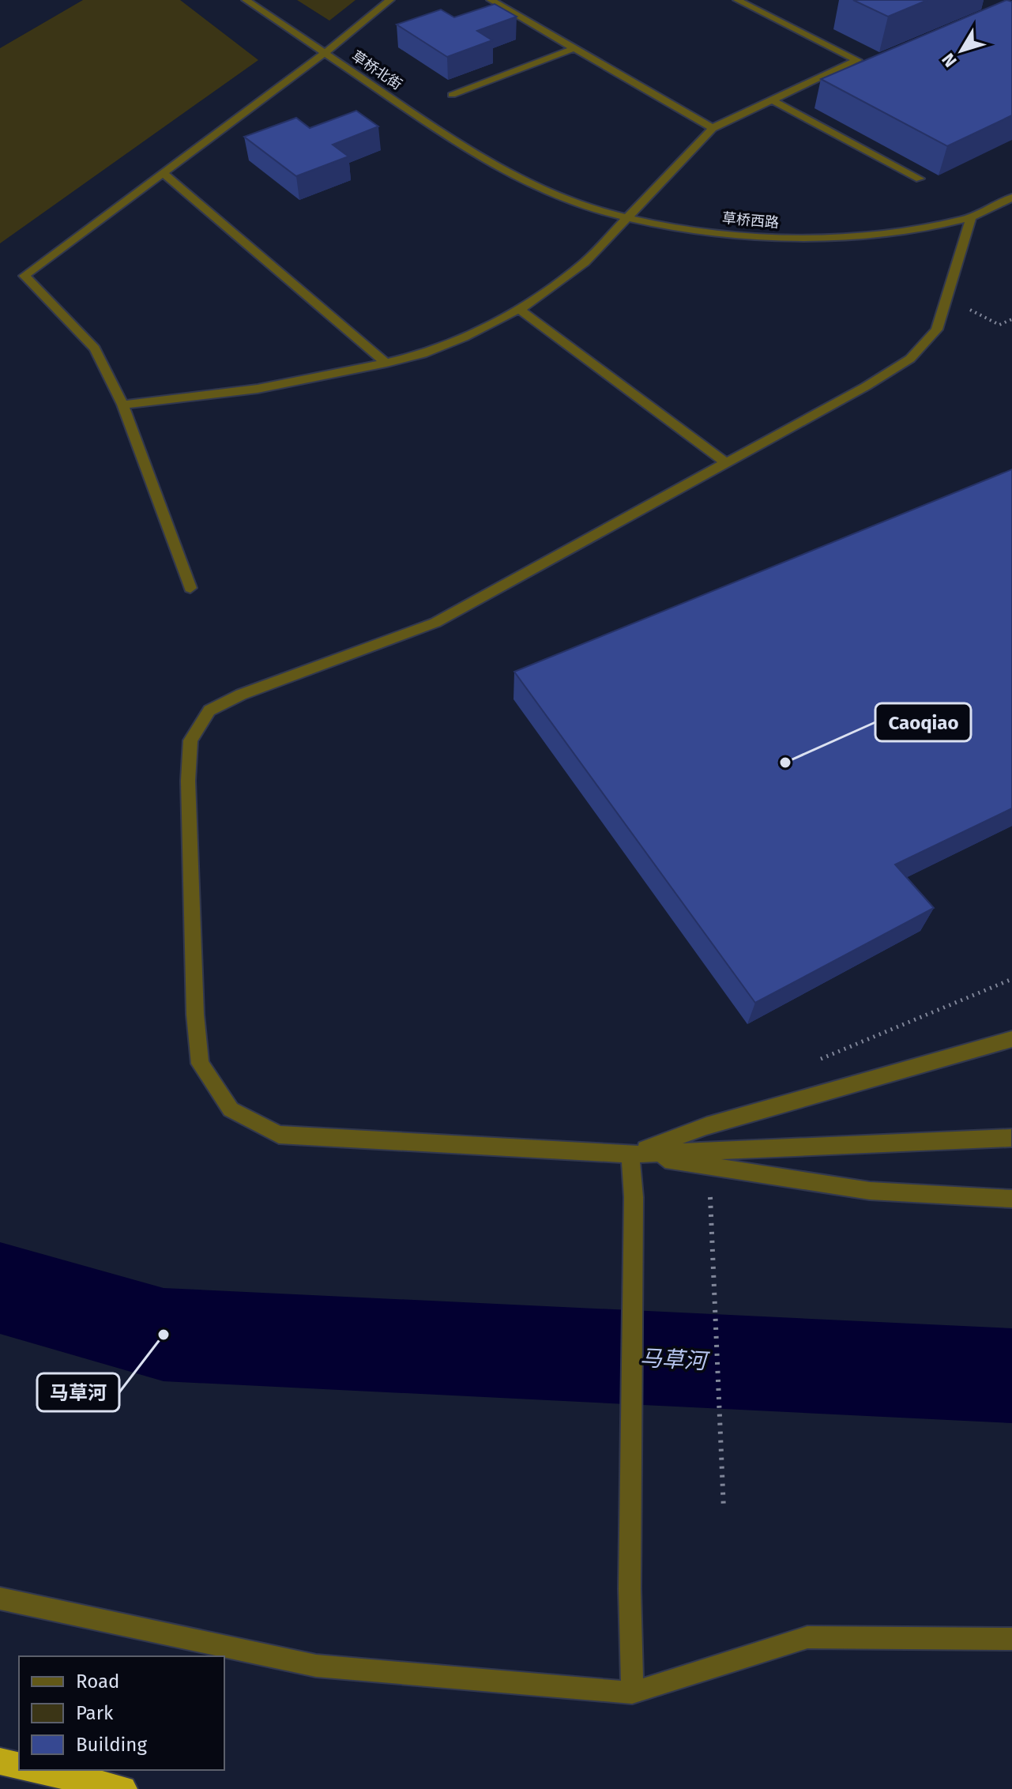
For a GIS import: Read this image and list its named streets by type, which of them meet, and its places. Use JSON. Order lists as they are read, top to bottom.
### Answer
{
  "streets": {
    "street": ["草桥北街", "草桥西路"]
  },
  "crossings": [
    ["草桥北街", "草桥西路"]
  ],
  "water": ["马草河"],
  "places": ["Caoqiao", "马草河"],
  "legend": ["Road", "Park", "Building"],
  "north": "bottom left"
}
